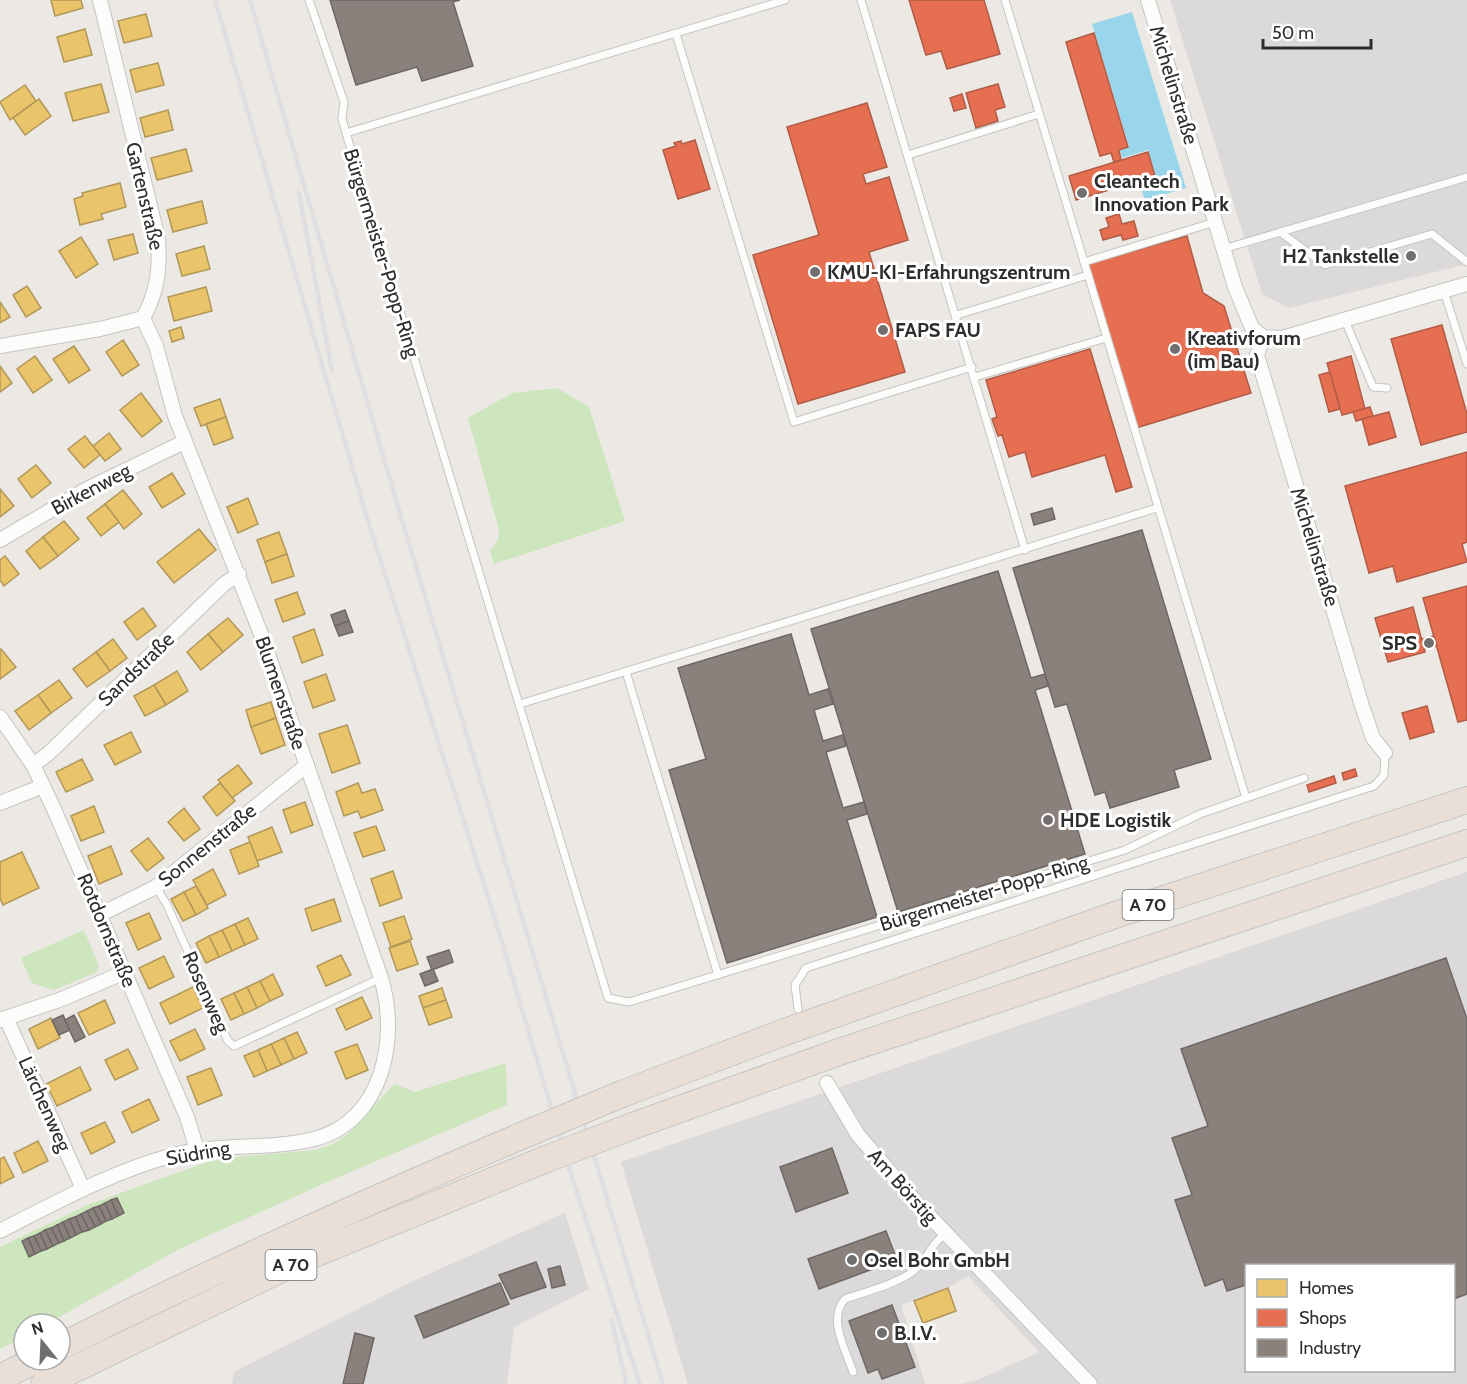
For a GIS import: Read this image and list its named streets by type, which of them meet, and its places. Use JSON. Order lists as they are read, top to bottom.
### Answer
{
  "streets": {
    "highway": ["A 70"],
    "street": [
      "Michelinstraße",
      "Gartenstraße",
      "Birkenweg",
      "Sandstraße",
      "Blumenstraße",
      "Sonnenstraße",
      "Rotdornstraße",
      "Lärchenweg",
      "Südring",
      "Am Börstig"
    ],
    "lane": ["Bürgermeister-Popp-Ring", "Rosenweg"]
  },
  "crossings": [
    ["Gartenstraße", "Blumenstraße"],
    ["Birkenweg", "Blumenstraße"],
    ["Sandstraße", "Blumenstraße"],
    ["Sandstraße", "Rotdornstraße"],
    ["Blumenstraße", "Sonnenstraße"],
    ["Blumenstraße", "Rosenweg"],
    ["Blumenstraße", "Südring"],
    ["Sonnenstraße", "Rotdornstraße"],
    ["Sonnenstraße", "Rosenweg"],
    ["Rotdornstraße", "Südring"],
    ["Lärchenweg", "Südring"]
  ],
  "places": [
    "Cleantech Innovation Park",
    "H2 Tankstelle",
    "KMU-KI-Erfahrungszentrum",
    "FAPS FAU",
    "Kreativforum (im Bau)",
    "SPS",
    "HDE Logistik",
    "Osel Bohr GmbH",
    "B.I.V."
  ],
  "legend": ["Homes", "Shops", "Industry"],
  "scale_bar": "50 m",
  "north": "top"
}
